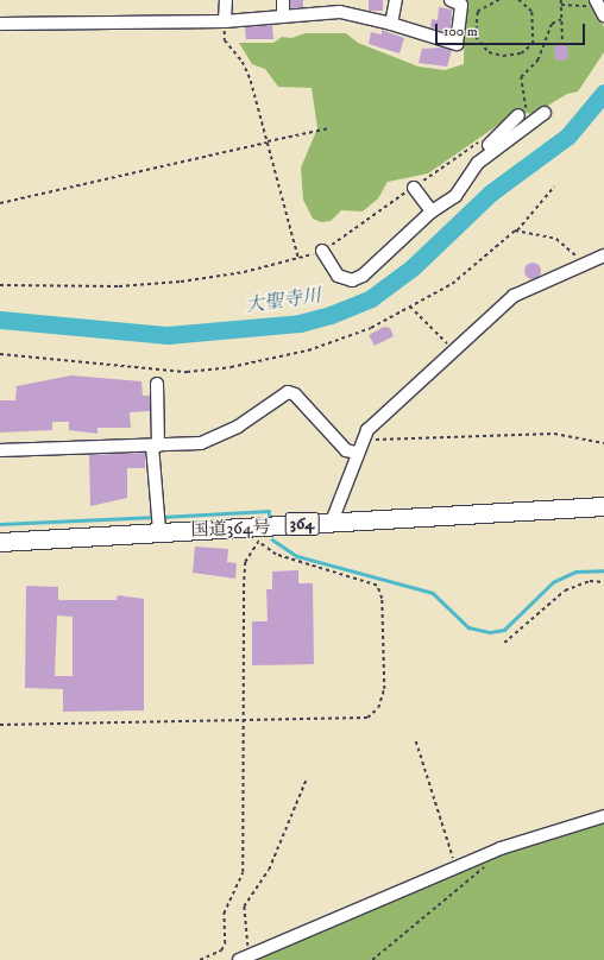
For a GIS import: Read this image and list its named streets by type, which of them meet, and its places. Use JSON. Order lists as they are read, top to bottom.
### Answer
{
  "streets": {
    "highway": ["364", "国道364号"]
  },
  "water": ["大聖寺川"],
  "scale_bar": "100 m"
}
